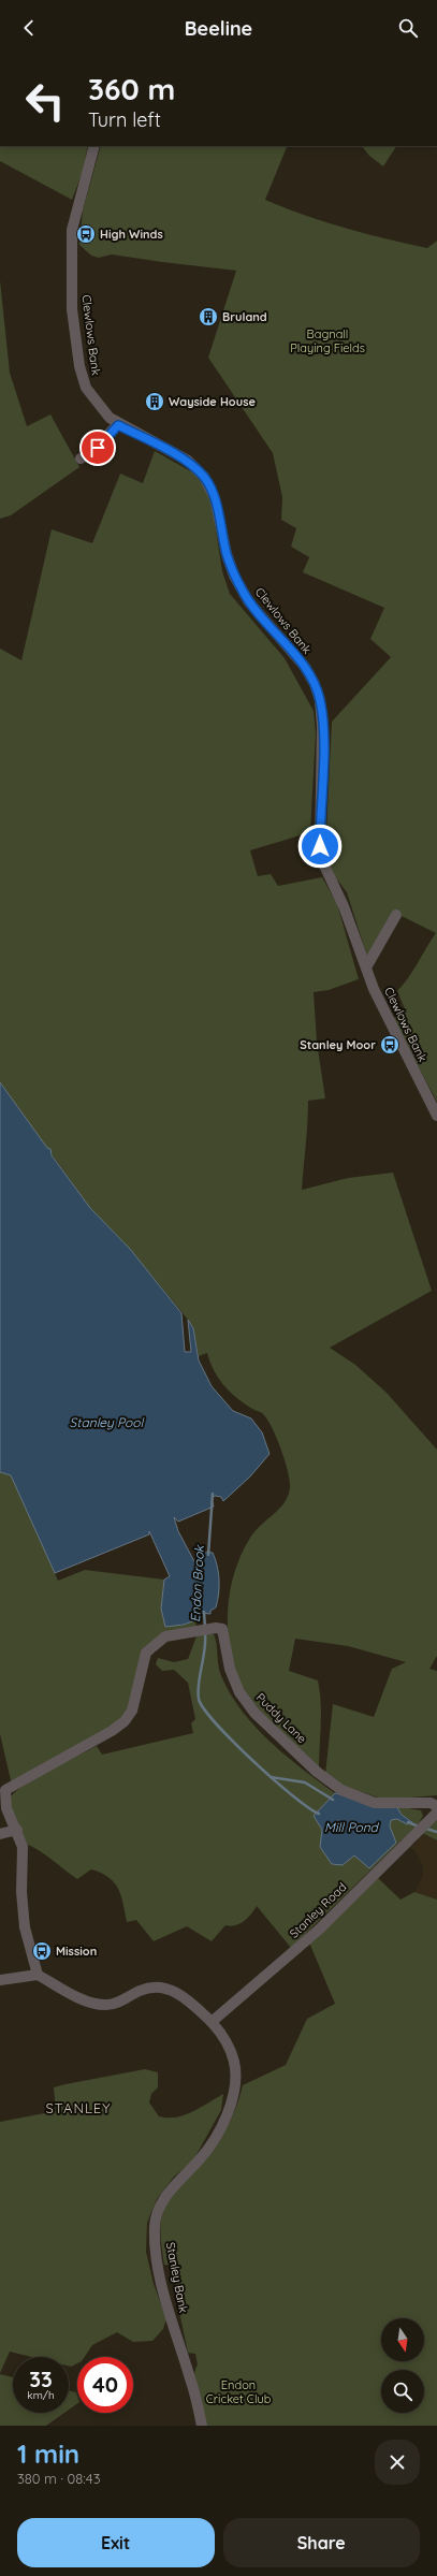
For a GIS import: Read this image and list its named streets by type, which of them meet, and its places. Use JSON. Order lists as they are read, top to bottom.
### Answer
{
  "streets": {
    "street": [
      "Clewlows Bank",
      "Puddy Lane",
      "Stanley Road",
      "Stanley Bank"
    ]
  },
  "crossings": [
    ["Puddy Lane", "Stanley Bank"],
    ["Stanley Road", "Stanley Bank"]
  ],
  "districts": ["STANLEY"],
  "water": ["Stanley Pool", "Endon Brook", "Mill Pond"],
  "parks": ["Bagnall Playing Fields", "Endon Cricket Club"],
  "places": {
    "bus stop": ["High Winds", "Stanley Moor", "Mission"],
    "building": ["Bruland", "Wayside House"]
  },
  "north": "bottom",
  "page": {
    "header": "Beeline",
    "turn": ["360 m", "Turn left"],
    "speed": "33 km/h",
    "limit": "40",
    "heading": ["1 min", "380 m · 08:43"],
    "buttons": ["Exit", "Share"]
  }
}
